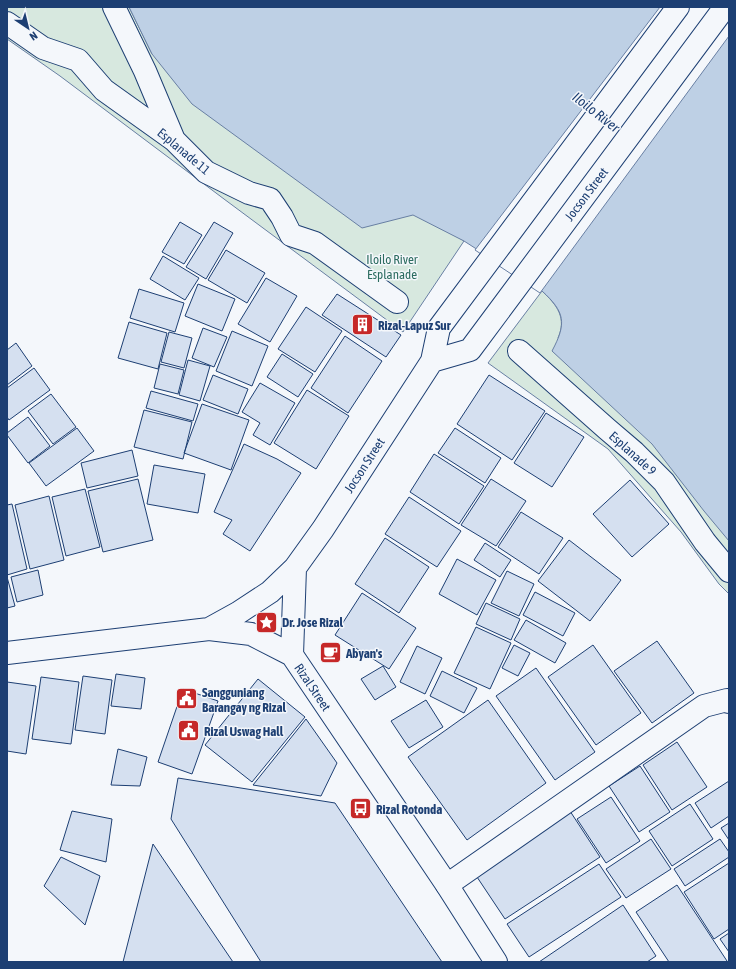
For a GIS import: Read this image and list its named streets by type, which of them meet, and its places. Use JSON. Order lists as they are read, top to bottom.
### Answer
{
  "streets": {
    "main road": [
      "Esplanade 11",
      "Jocson Street",
      "Esplanade 9",
      "Rizal Street"
    ]
  },
  "crossings": [
    ["Jocson Street", "Rizal Street"]
  ],
  "water": ["Iloilo River"],
  "parks": ["Iloilo River Esplanade"],
  "places": {
    "building": ["Rizal-Lapuz Sur"],
    "place": ["Dr. Jose Rizal"],
    "cafe": ["Abyan's"],
    "public building": ["Sangguniang Barangay ng Rizal", "Rizal Uswag Hall"],
    "bus stop": ["Rizal Rotonda"]
  },
  "north": "bottom right"
}
